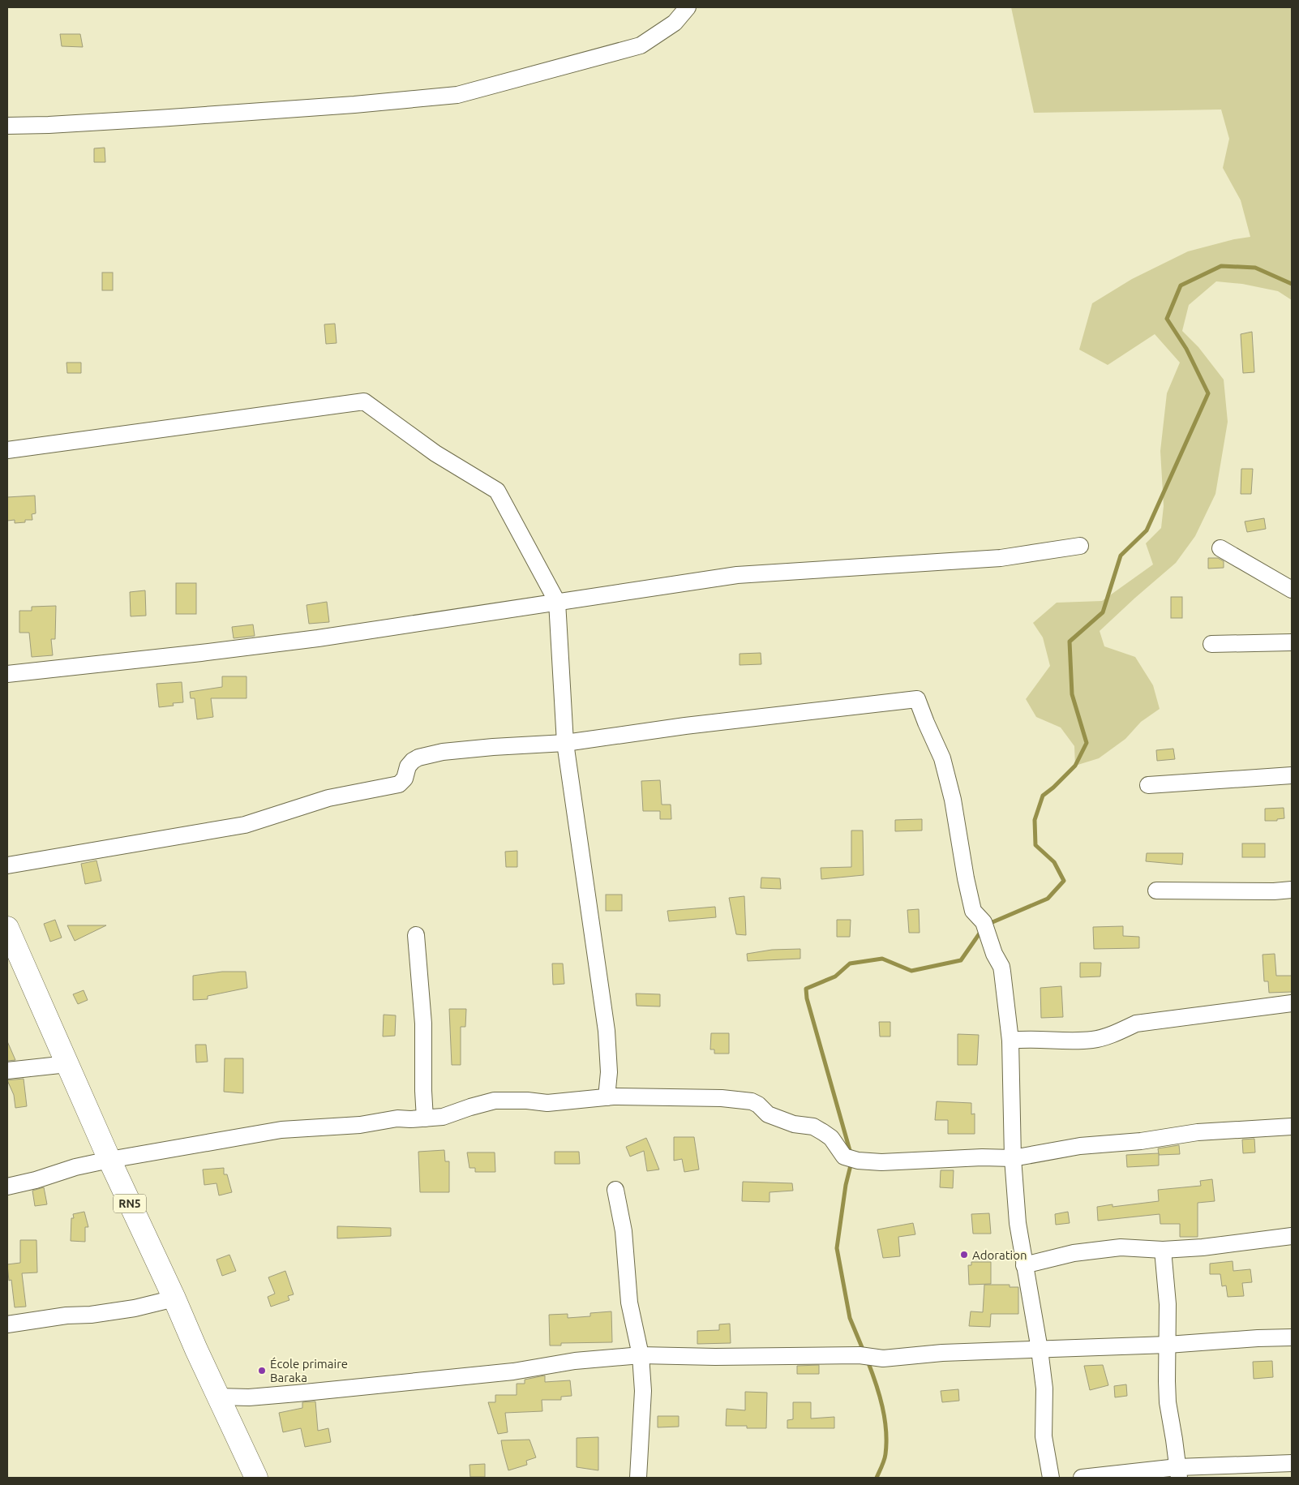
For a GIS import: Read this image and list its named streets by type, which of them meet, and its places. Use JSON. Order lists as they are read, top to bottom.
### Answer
{
  "streets": {
    "highway": ["RN5"]
  },
  "places": ["Adoration", "École primaire Baraka"]
}
